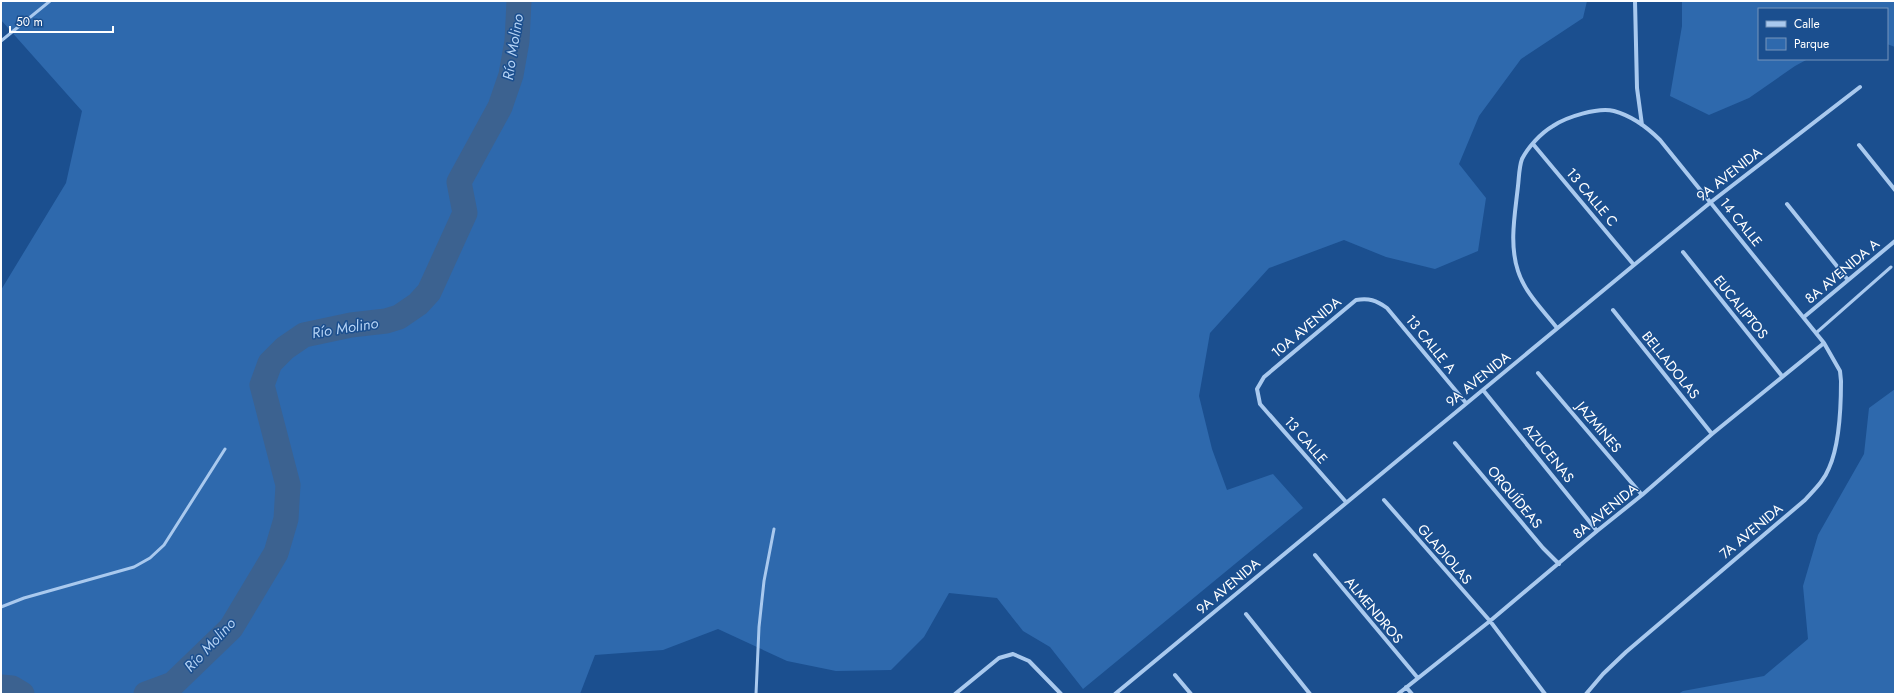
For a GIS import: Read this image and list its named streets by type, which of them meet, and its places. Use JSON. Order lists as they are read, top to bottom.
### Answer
{
  "streets": {
    "street": [
      "9A AVENIDA",
      "13 CALLE C",
      "14 CALLE",
      "8A AVENIDA A",
      "EUCALIPTOS",
      "10A AVENIDA",
      "13 CALLE A",
      "BELLADOLAS",
      "JAZMINES",
      "13 CALLE",
      "AZUCENAS",
      "ORQUÍDEAS",
      "8A AVENIDA",
      "7A AVENIDA",
      "GLADIOLAS",
      "ALMENDROS"
    ]
  },
  "crossings": [
    ["9A AVENIDA", "13 CALLE C"],
    ["9A AVENIDA", "14 CALLE"],
    ["9A AVENIDA", "13 CALLE A"],
    ["9A AVENIDA", "13 CALLE"],
    ["9A AVENIDA", "AZUCENAS"],
    ["13 CALLE C", "14 CALLE"],
    ["14 CALLE", "8A AVENIDA A"],
    ["14 CALLE", "8A AVENIDA"],
    ["14 CALLE", "7A AVENIDA"],
    ["EUCALIPTOS", "8A AVENIDA"],
    ["10A AVENIDA", "13 CALLE A"],
    ["10A AVENIDA", "13 CALLE"],
    ["BELLADOLAS", "8A AVENIDA"],
    ["JAZMINES", "8A AVENIDA"],
    ["AZUCENAS", "8A AVENIDA"],
    ["ORQUÍDEAS", "8A AVENIDA"],
    ["8A AVENIDA", "7A AVENIDA"],
    ["8A AVENIDA", "GLADIOLAS"],
    ["8A AVENIDA", "ALMENDROS"]
  ],
  "water": ["Río Molino"],
  "legend": ["Calle", "Parque"],
  "scale_bar": "50 m"
}
